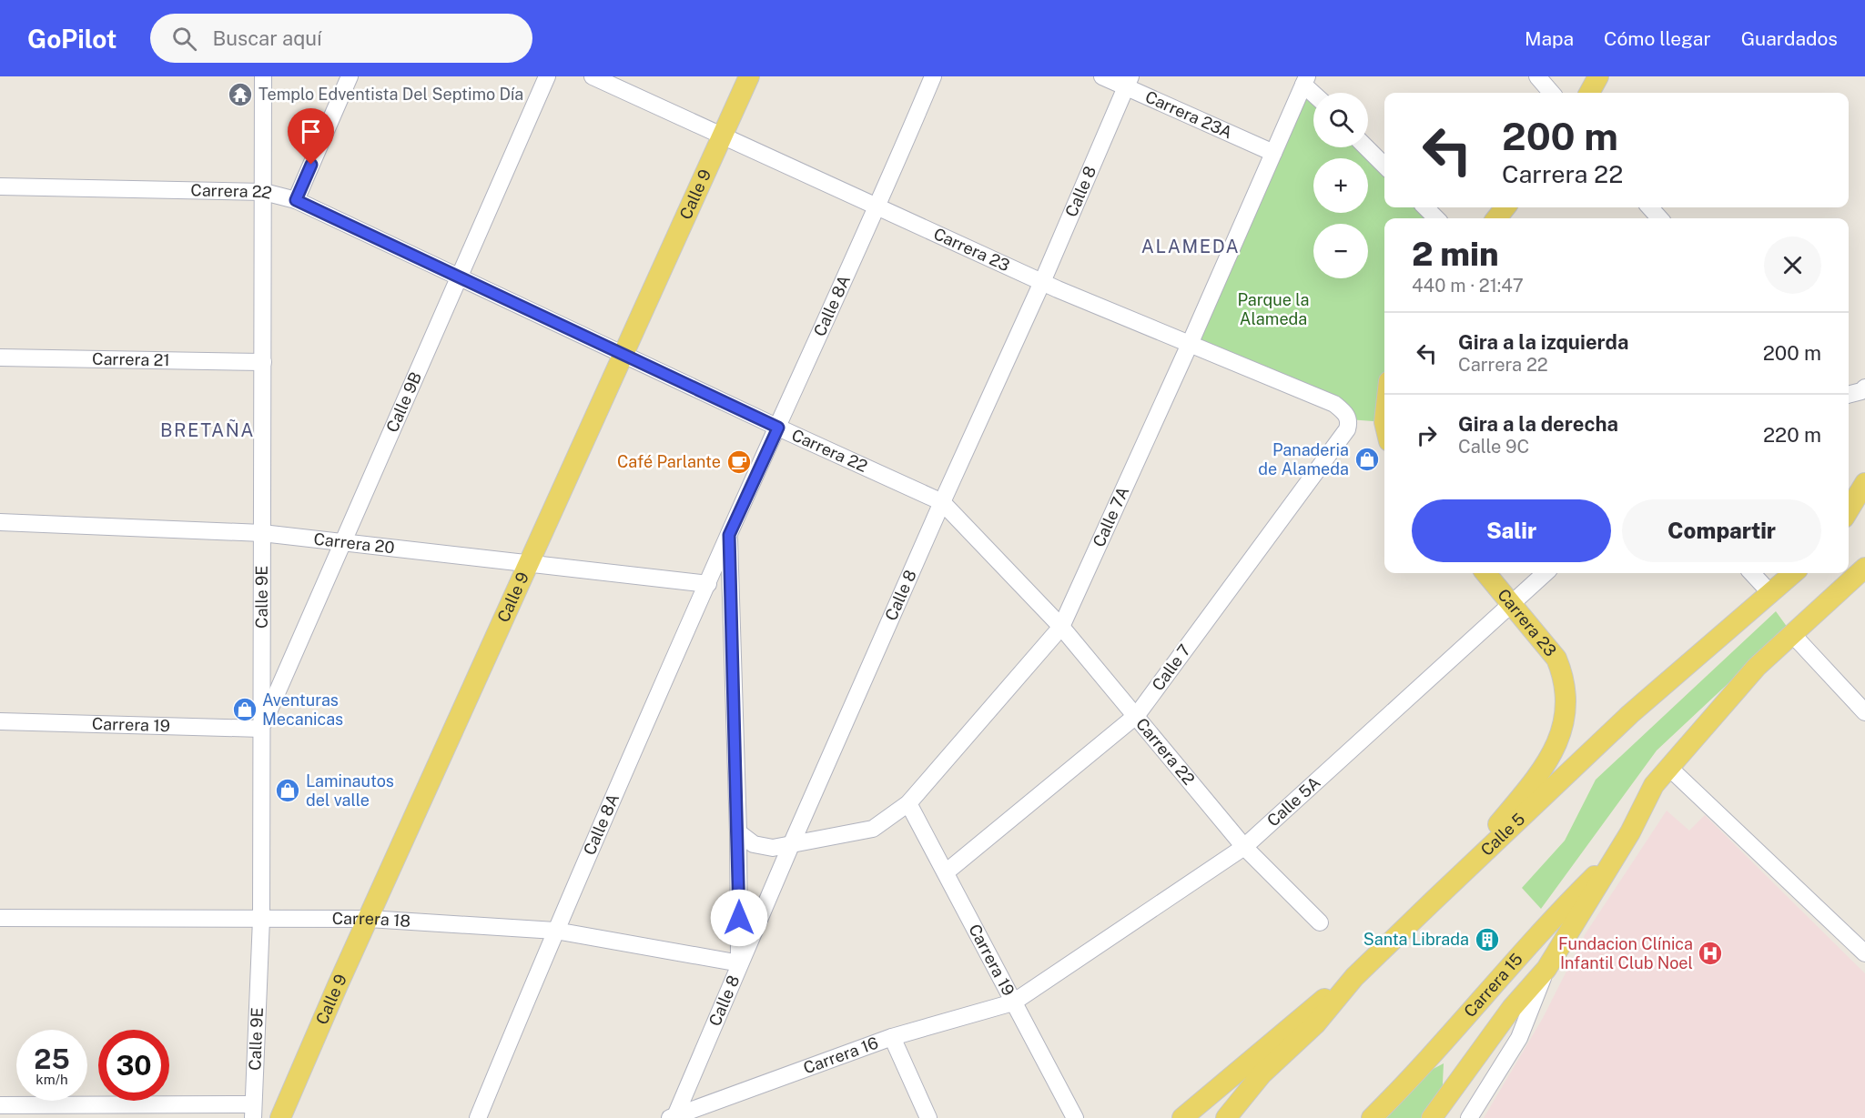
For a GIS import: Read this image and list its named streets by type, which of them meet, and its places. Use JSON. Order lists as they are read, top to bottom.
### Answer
{
  "streets": {
    "main road": [
      "Calle 9",
      "Carrera 23",
      "Calle 5",
      "Carrera 15"
    ],
    "street": [
      "Carrera 23A",
      "Carrera 22",
      "Calle 8",
      "Calle 8A",
      "Carrera 21",
      "Calle 9B",
      "Calle 7A",
      "Carrera 20",
      "Calle 9E",
      "Calle 7",
      "Carrera 19",
      "Calle 5A",
      "Carrera 18",
      "Carrera 16"
    ]
  },
  "crossings": [
    ["Carrera 23A", "Calle 8"],
    ["Carrera 23A", "Calle 7A"],
    ["Carrera 22", "Calle 8"],
    ["Carrera 22", "Calle 9"],
    ["Carrera 22", "Calle 8A"],
    ["Carrera 22", "Calle 9B"],
    ["Carrera 22", "Calle 7A"],
    ["Carrera 22", "Calle 9E"],
    ["Carrera 22", "Calle 7"],
    ["Carrera 22", "Calle 5A"],
    ["Calle 8", "Carrera 23"],
    ["Calle 8", "Calle 8A"],
    ["Calle 8", "Calle 7A"],
    ["Calle 8", "Carrera 18"],
    ["Calle 8", "Carrera 16"],
    ["Calle 9", "Carrera 23"],
    ["Calle 9", "Carrera 20"],
    ["Calle 9", "Carrera 18"],
    ["Carrera 23", "Calle 8A"],
    ["Carrera 23", "Calle 7A"],
    ["Carrera 23", "Calle 7"],
    ["Carrera 23", "Calle 5A"],
    ["Carrera 23", "Calle 5"],
    ["Calle 8A", "Calle 7A"],
    ["Calle 8A", "Carrera 20"],
    ["Calle 8A", "Carrera 18"],
    ["Carrera 21", "Calle 9E"],
    ["Calle 9B", "Carrera 20"],
    ["Calle 9B", "Calle 9E"],
    ["Calle 9B", "Carrera 19"],
    ["Calle 7A", "Carrera 19"],
    ["Carrera 20", "Calle 9E"],
    ["Calle 9E", "Carrera 19"],
    ["Calle 9E", "Carrera 18"],
    ["Calle 7", "Carrera 19"],
    ["Carrera 19", "Calle 5A"],
    ["Carrera 19", "Carrera 16"],
    ["Calle 5A", "Carrera 16"]
  ],
  "districts": ["ALAMEDA", "BRETAÑA"],
  "parks": ["Parque la Alameda"],
  "places": {
    "temple": ["Templo Edventista Del Septimo Día"],
    "shop": ["Panaderia de Alameda", "Aventuras Mecanicas", "Laminautos del valle"],
    "cafe": ["Café Parlante"],
    "building": ["Santa Librada"],
    "hospital": ["Fundacion Clínica Infantil Club Noel"]
  },
  "page": {
    "header": "GoPilot",
    "search": "Buscar aquí",
    "nav": ["Mapa", "Cómo llegar", "Guardados"],
    "map_buttons": ["+", "−"],
    "turn": ["200 m", "Carrera 22"],
    "heading": ["2 min", "440 m · 21:47"],
    "list": [
      {
        "name": "Gira a la izquierda",
        "note": "Carrera 22",
        "value": "200 m"
      },
      {
        "name": "Gira a la derecha",
        "note": "Calle 9C",
        "value": "220 m"
      }
    ],
    "buttons": ["Salir", "Compartir"],
    "speed": "25 km/h",
    "limit": "30"
  }
}
